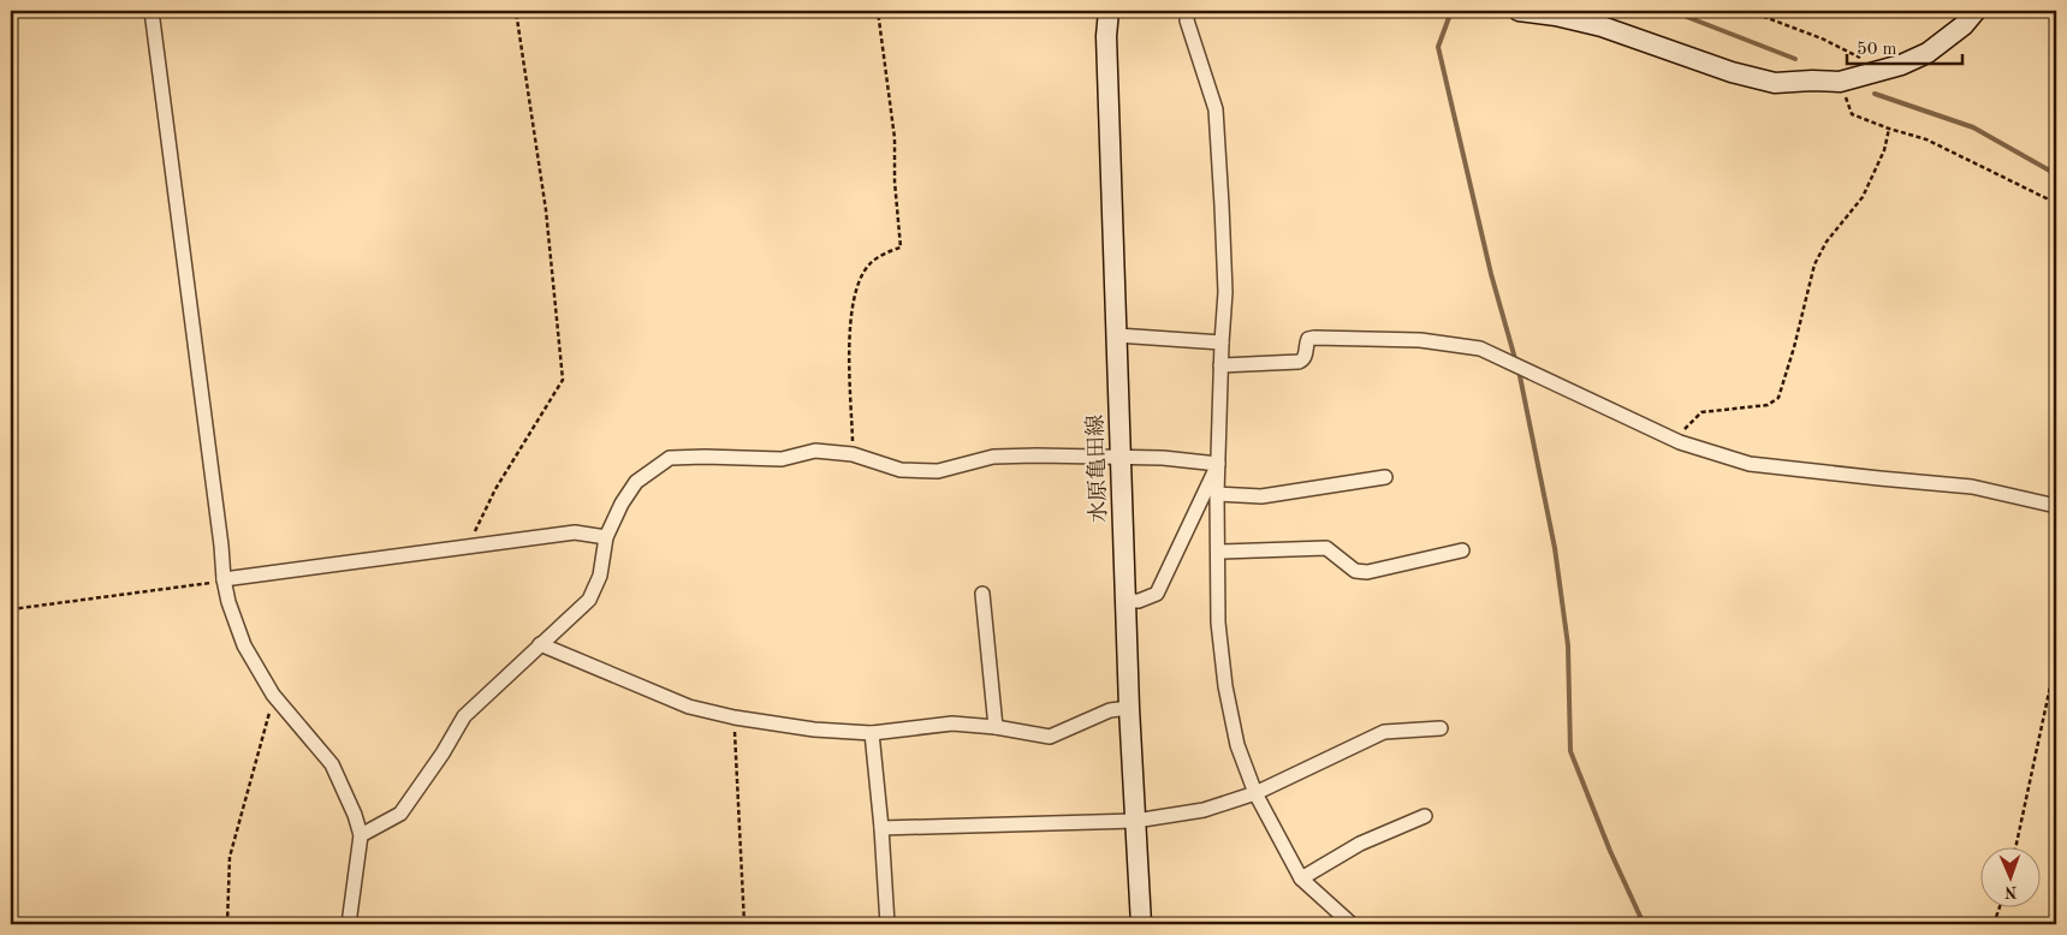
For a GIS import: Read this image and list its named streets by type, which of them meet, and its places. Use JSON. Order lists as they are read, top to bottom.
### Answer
{
  "streets": {
    "main road": ["水原亀田線"]
  },
  "scale_bar": "50 m",
  "north": "bottom"
}
